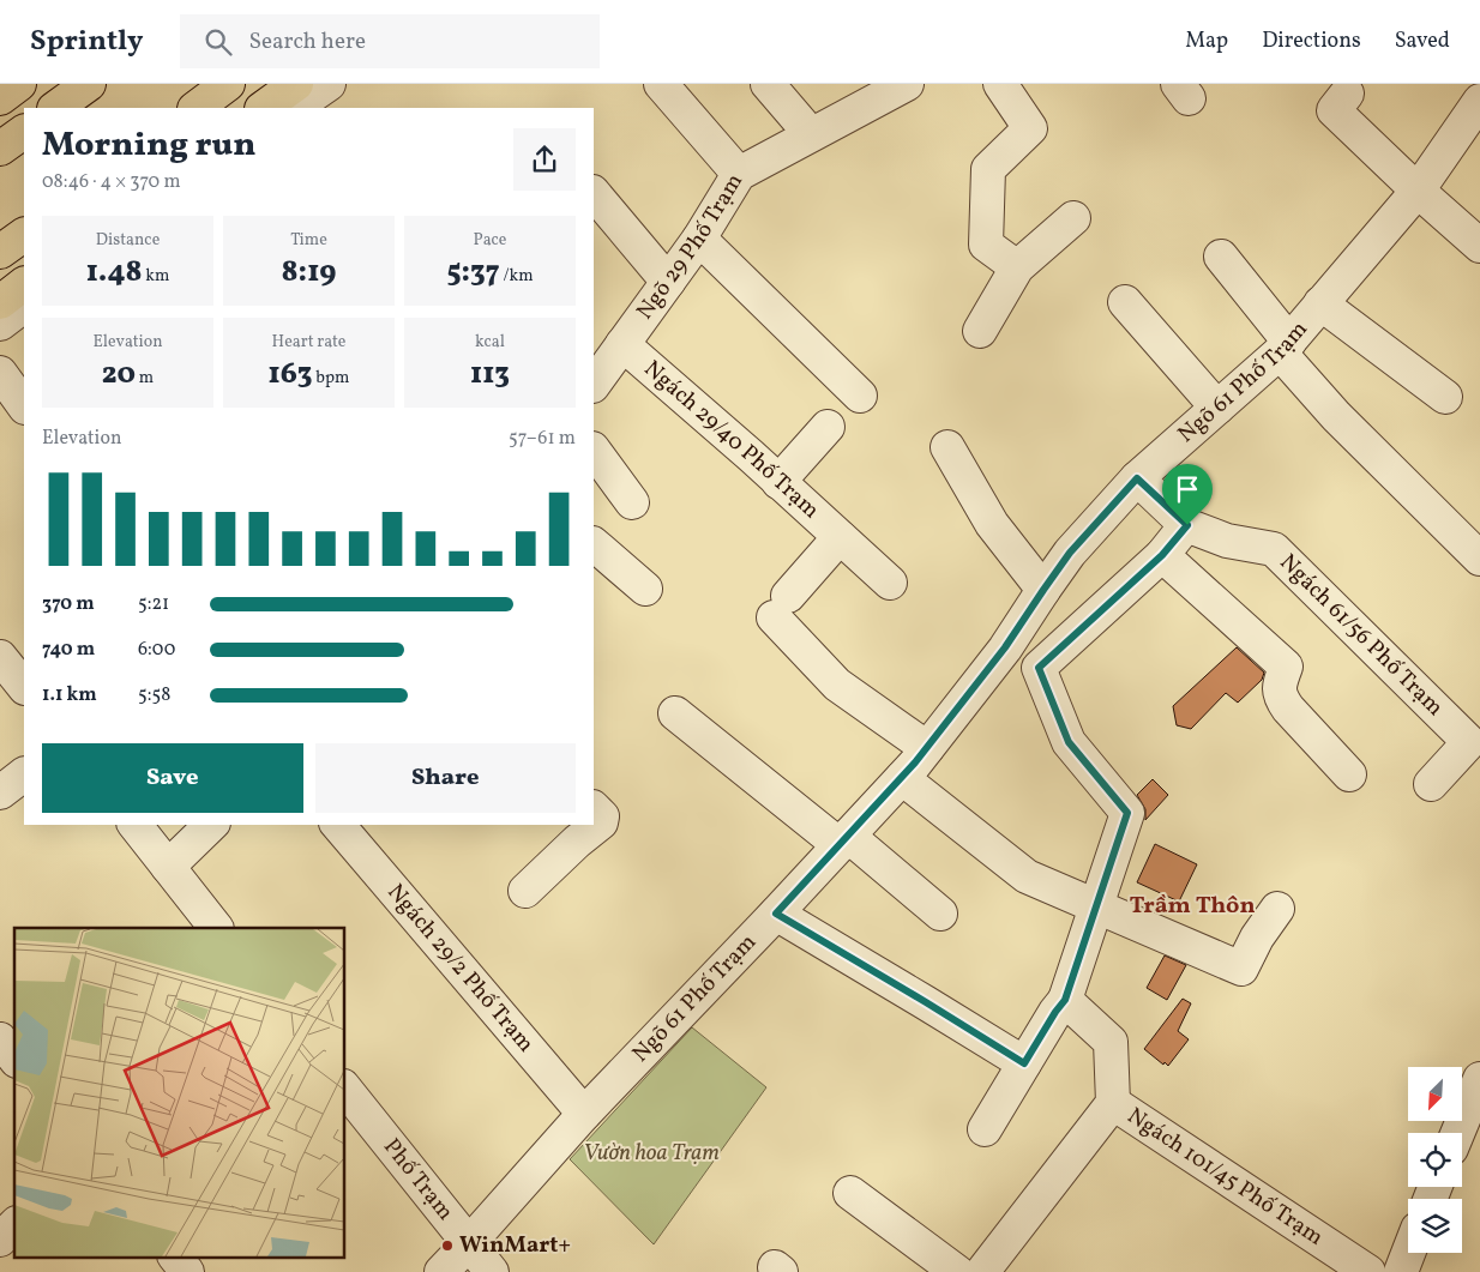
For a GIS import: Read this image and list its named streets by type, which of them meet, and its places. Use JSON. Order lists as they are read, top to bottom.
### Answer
{
  "streets": {
    "street": [
      "Ngõ 29 Phố Trạm",
      "Ngõ 61 Phố Trạm",
      "Ngách 29/40 Phố Trạm",
      "Ngách 61/56 Phố Trạm",
      "Ngách 29/2 Phố Trạm",
      "Ngách 101/45 Phố Trạm",
      "Phố Trạm"
    ]
  },
  "crossings": [
    ["Ngõ 29 Phố Trạm", "Ngách 29/40 Phố Trạm"],
    ["Ngõ 61 Phố Trạm", "Ngách 61/56 Phố Trạm"],
    ["Ngõ 61 Phố Trạm", "Ngách 29/2 Phố Trạm"],
    ["Ngõ 61 Phố Trạm", "Phố Trạm"]
  ],
  "districts": ["Trầm Thôn"],
  "parks": ["Vườn hoa Trạm"],
  "places": ["WinMart+"],
  "north": "bottom left",
  "page": {
    "header": "Sprintly",
    "search": "Search here",
    "nav": ["Map", "Directions", "Saved"],
    "heading": ["Morning run", "08:46 · 4 × 370 m"],
    "stats": [
      ["Distance", "1.48 km"],
      ["Time", "8:19"],
      ["Pace", "5:37 /km"],
      ["Elevation", "20 m"],
      ["Heart rate", "163 bpm"],
      ["kcal", "113"]
    ],
    "chart": ["Elevation", "57–61 m"],
    "list": [
      {
        "name": "370 m",
        "note": "5:21"
      },
      {
        "name": "740 m",
        "note": "6:00"
      },
      {
        "name": "1.1 km",
        "note": "5:58"
      }
    ],
    "buttons": ["Save", "Share"]
  }
}
